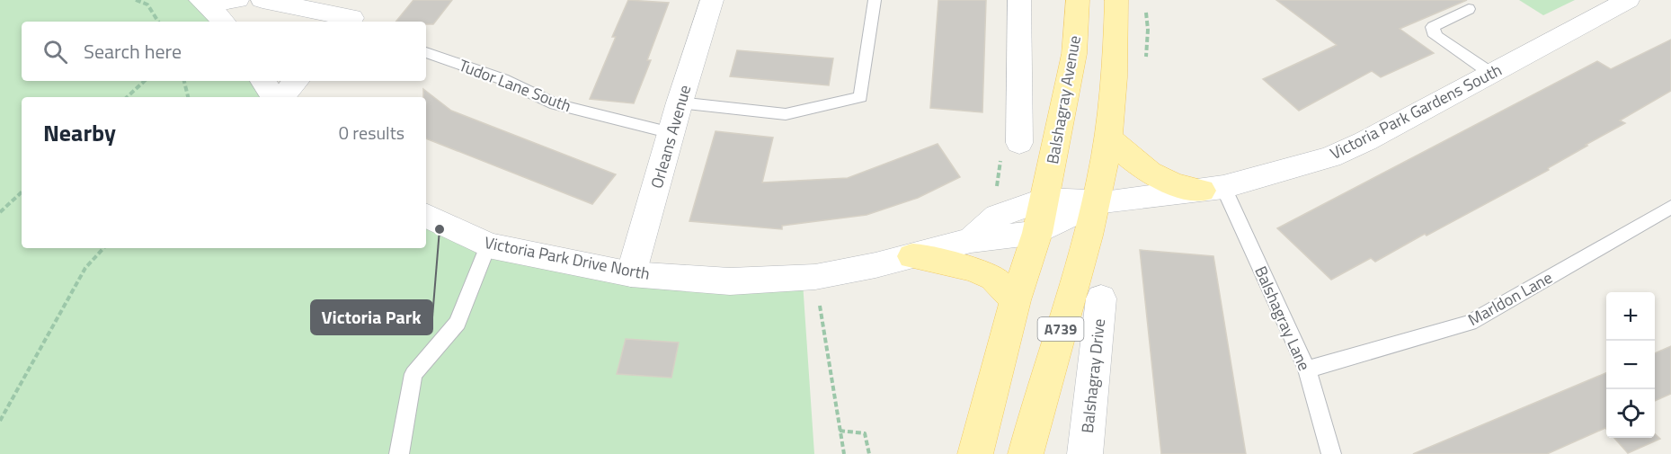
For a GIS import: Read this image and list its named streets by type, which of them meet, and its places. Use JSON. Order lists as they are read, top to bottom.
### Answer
{
  "streets": {
    "main road": ["Balshagray Avenue", "A739"],
    "street": [
      "Victoria Park Gardens South",
      "Orleans Avenue",
      "Victoria Park Drive North",
      "Balshagray Drive"
    ],
    "lane": ["Tudor Lane South", "Marldon Lane", "Balshagray Lane"]
  },
  "crossings": [
    ["Tudor Lane South", "Orleans Avenue"],
    ["Balshagray Avenue", "Victoria Park Drive North"],
    ["Victoria Park Gardens South", "Victoria Park Drive North"],
    ["Victoria Park Gardens South", "Balshagray Lane"],
    ["Victoria Park Gardens South", "A739"],
    ["Orleans Avenue", "Victoria Park Drive North"],
    ["Victoria Park Drive North", "A739"],
    ["Marldon Lane", "Balshagray Lane"]
  ],
  "places": ["Victoria Park"],
  "page": {
    "search": "Search here",
    "heading": ["Nearby", "0 results"],
    "map_buttons": ["+", "−"]
  }
}
